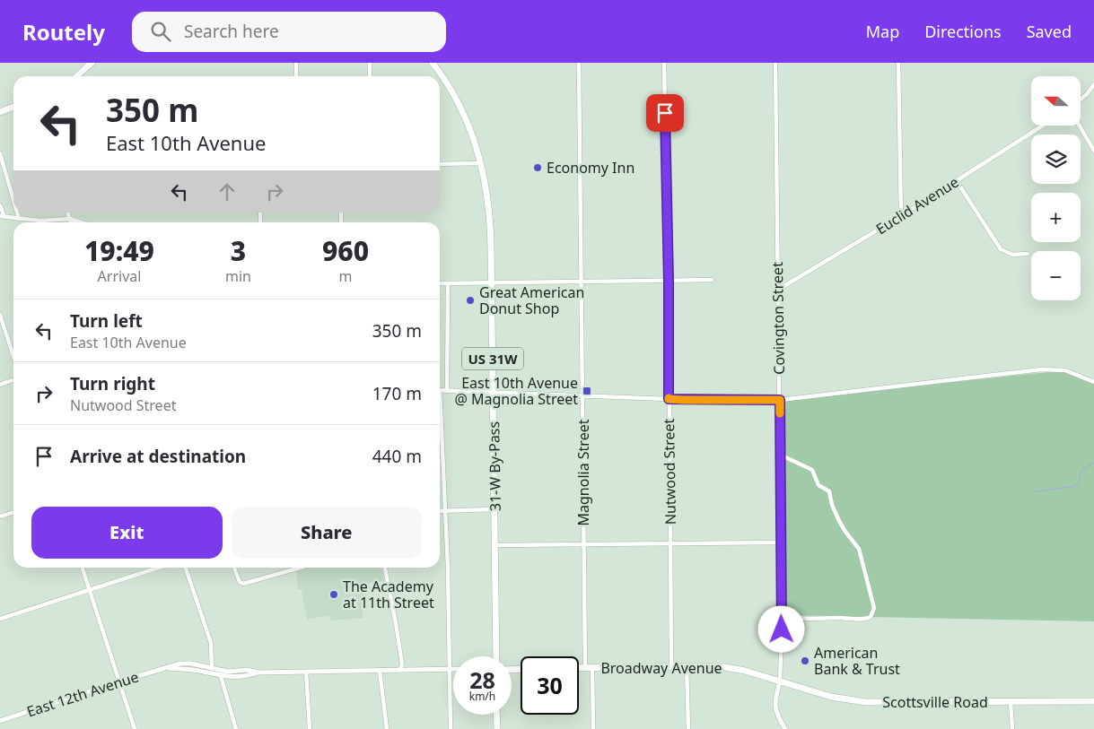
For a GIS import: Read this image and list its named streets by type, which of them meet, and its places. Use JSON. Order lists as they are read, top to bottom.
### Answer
{
  "streets": {
    "main road": [
      "US 31W",
      "31-W By-Pass",
      "Broadway Avenue",
      "Scottsville Road"
    ],
    "street": [
      "Euclid Avenue",
      "Covington Street",
      "Nutwood Street",
      "Magnolia Street",
      "East 12th Avenue"
    ]
  },
  "crossings": [
    ["Euclid Avenue", "Covington Street"],
    ["Covington Street", "Broadway Avenue"],
    ["Covington Street", "Scottsville Road"],
    ["Nutwood Street", "Broadway Avenue"],
    ["Magnolia Street", "Broadway Avenue"],
    ["Broadway Avenue", "Scottsville Road"]
  ],
  "places": {
    "other": [
      "Economy Inn",
      "Great American Donut Shop",
      "The Academy at 11th Street",
      "American Bank & Trust"
    ],
    "transit": ["East 10th Avenue @ Magnolia Street"]
  },
  "north": "left",
  "page": {
    "header": "Routely",
    "search": "Search here",
    "nav": ["Map", "Directions", "Saved"],
    "map_buttons": ["+", "−"],
    "turn": ["350 m", "East 10th Avenue"],
    "eta": [
      "19:49",
      "Arrival",
      "3",
      "min",
      "960",
      "m"
    ],
    "list": [
      {
        "name": "Turn left",
        "note": "East 10th Avenue",
        "value": "350 m"
      },
      {
        "name": "Turn right",
        "note": "Nutwood Street",
        "value": "170 m"
      },
      {
        "name": "Arrive at destination",
        "value": "440 m"
      }
    ],
    "buttons": ["Exit", "Share"],
    "speed": "28 km/h",
    "limit": "30"
  }
}
